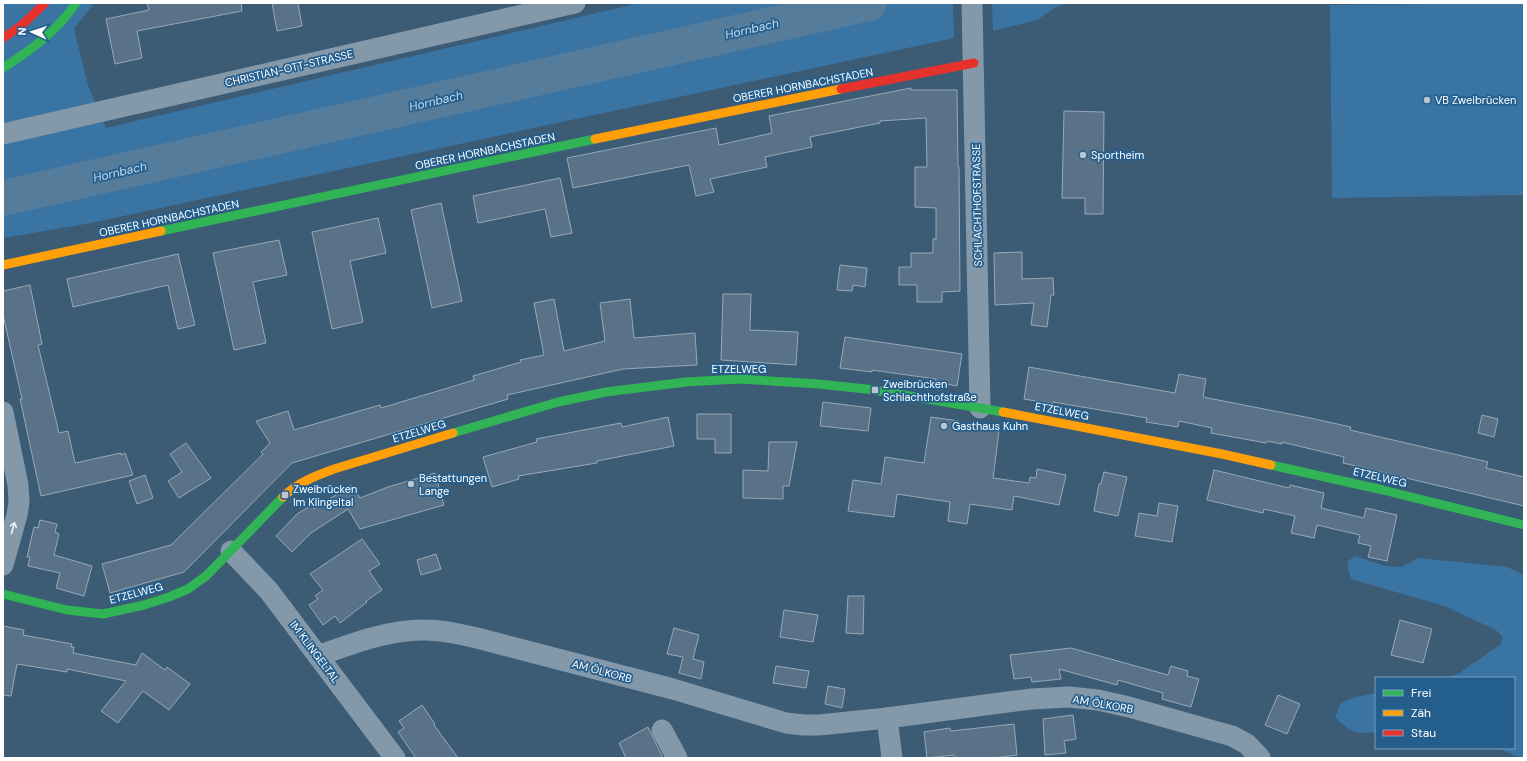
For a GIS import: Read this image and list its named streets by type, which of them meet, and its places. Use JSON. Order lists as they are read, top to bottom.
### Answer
{
  "streets": {
    "main road": ["OBERER HORNBACHSTADEN", "ETZELWEG"],
    "street": [
      "CHRISTIAN-OTT-STRASSE",
      "SCHLACHTHOFSTRASSE",
      "IM KLINGELTAL",
      "AM ÖLKORB"
    ]
  },
  "crossings": [
    ["OBERER HORNBACHSTADEN", "SCHLACHTHOFSTRASSE"],
    ["SCHLACHTHOFSTRASSE", "ETZELWEG"],
    ["ETZELWEG", "IM KLINGELTAL"],
    ["IM KLINGELTAL", "AM ÖLKORB"]
  ],
  "water": ["Hornbach"],
  "places": {
    "other": [
      "VB Zweibrücken",
      "Sportheim",
      "Gasthaus Kuhn",
      "Bestattungen Lange"
    ],
    "transit": ["Zweibrücken Schlachthofstraße", "Zweibrücken Im Klingeltal"]
  },
  "legend": ["Frei", "Zäh", "Stau"],
  "north": "left"
}
